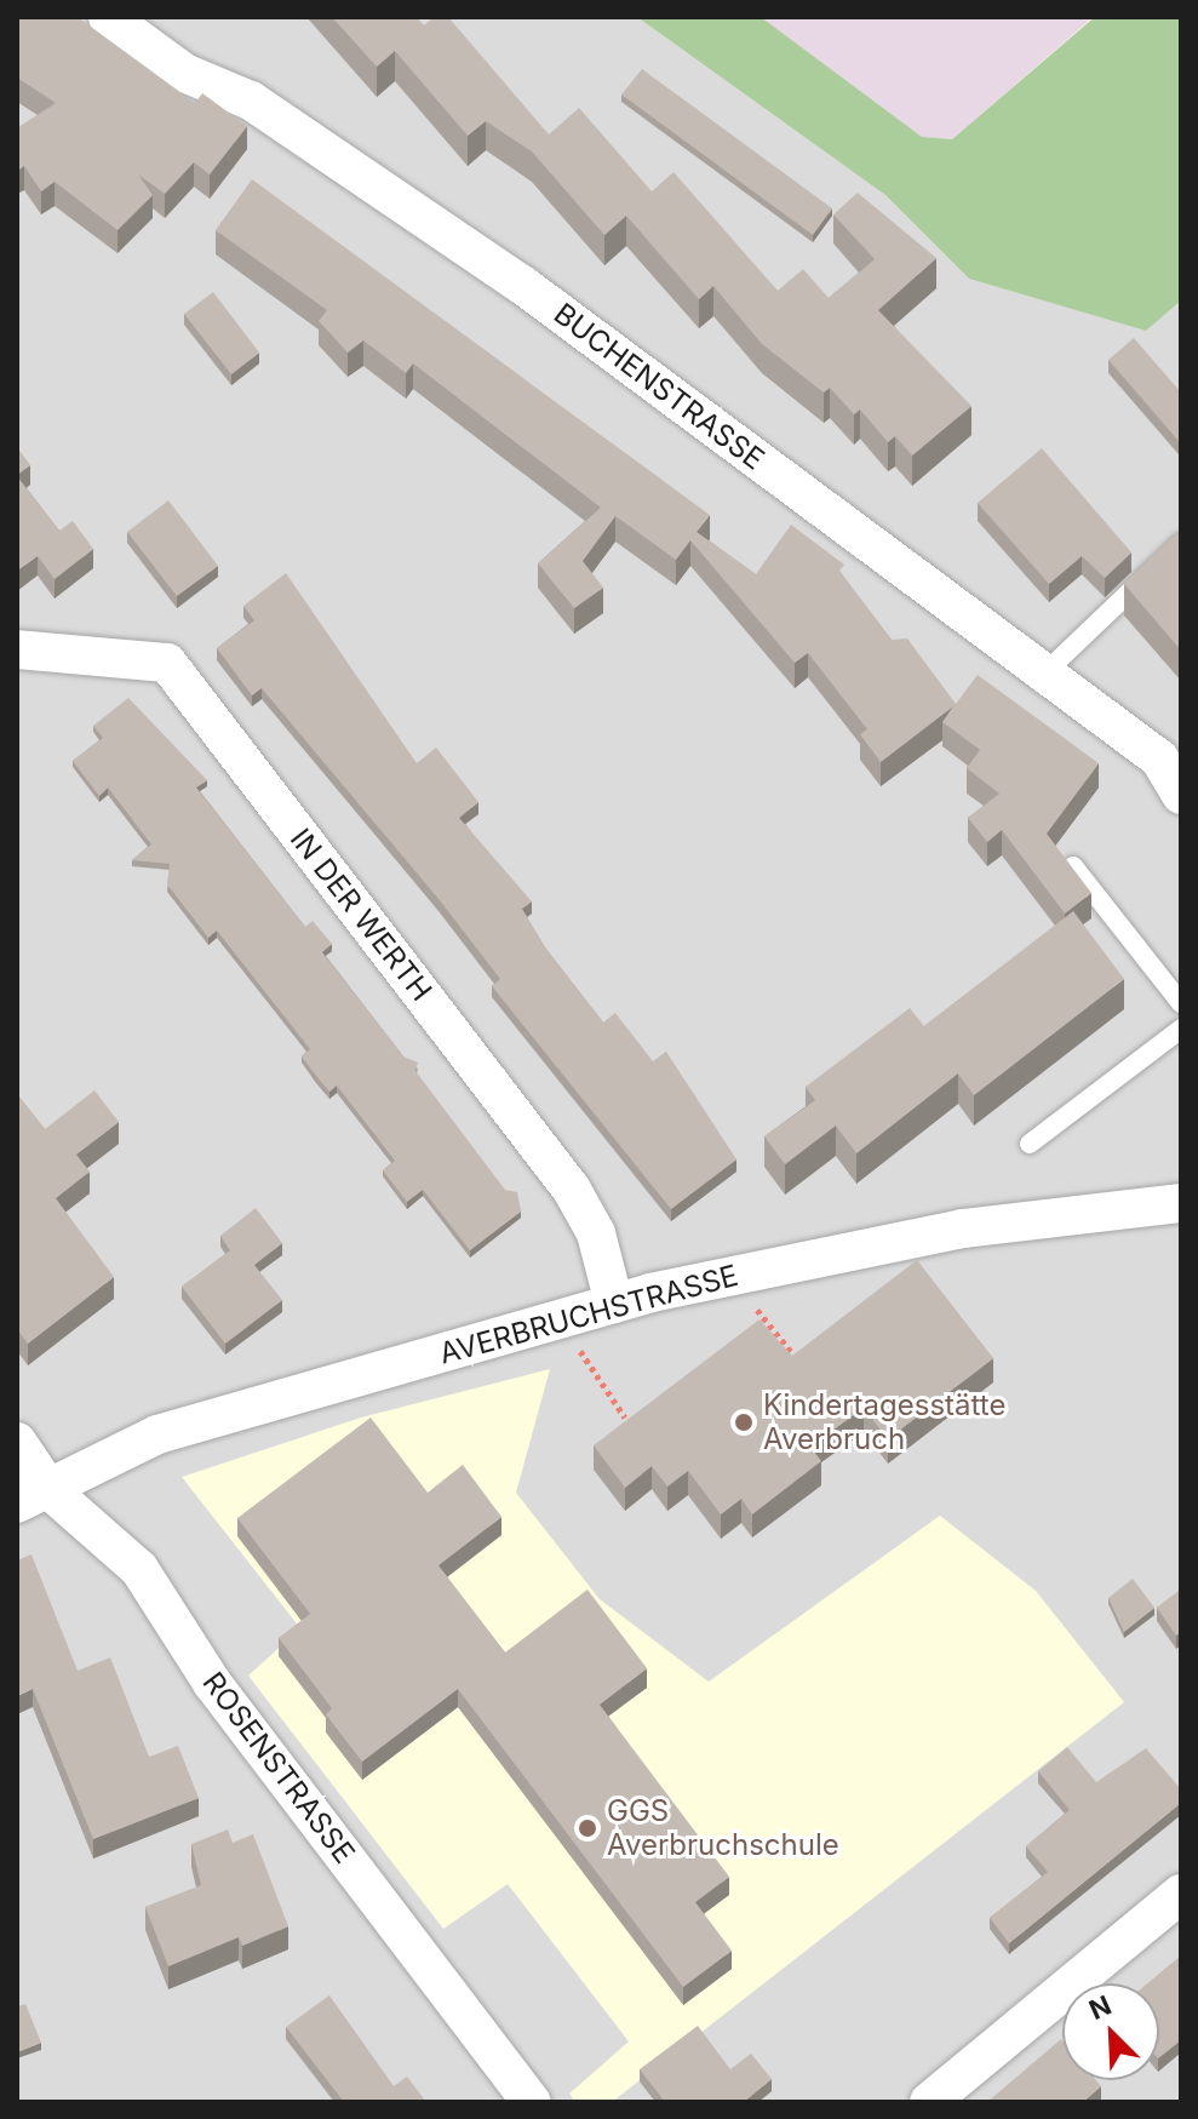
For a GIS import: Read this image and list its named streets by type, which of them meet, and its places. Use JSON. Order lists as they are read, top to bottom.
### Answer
{
  "streets": {
    "street": [
      "BUCHENSTRASSE",
      "IN DER WERTH",
      "AVERBRUCHSTRASSE",
      "ROSENSTRASSE"
    ]
  },
  "crossings": [
    ["IN DER WERTH", "AVERBRUCHSTRASSE"],
    ["AVERBRUCHSTRASSE", "ROSENSTRASSE"]
  ],
  "places": ["Kindertagesstätte Averbruch", "GGS Averbruchschule"],
  "north": "top left"
}
